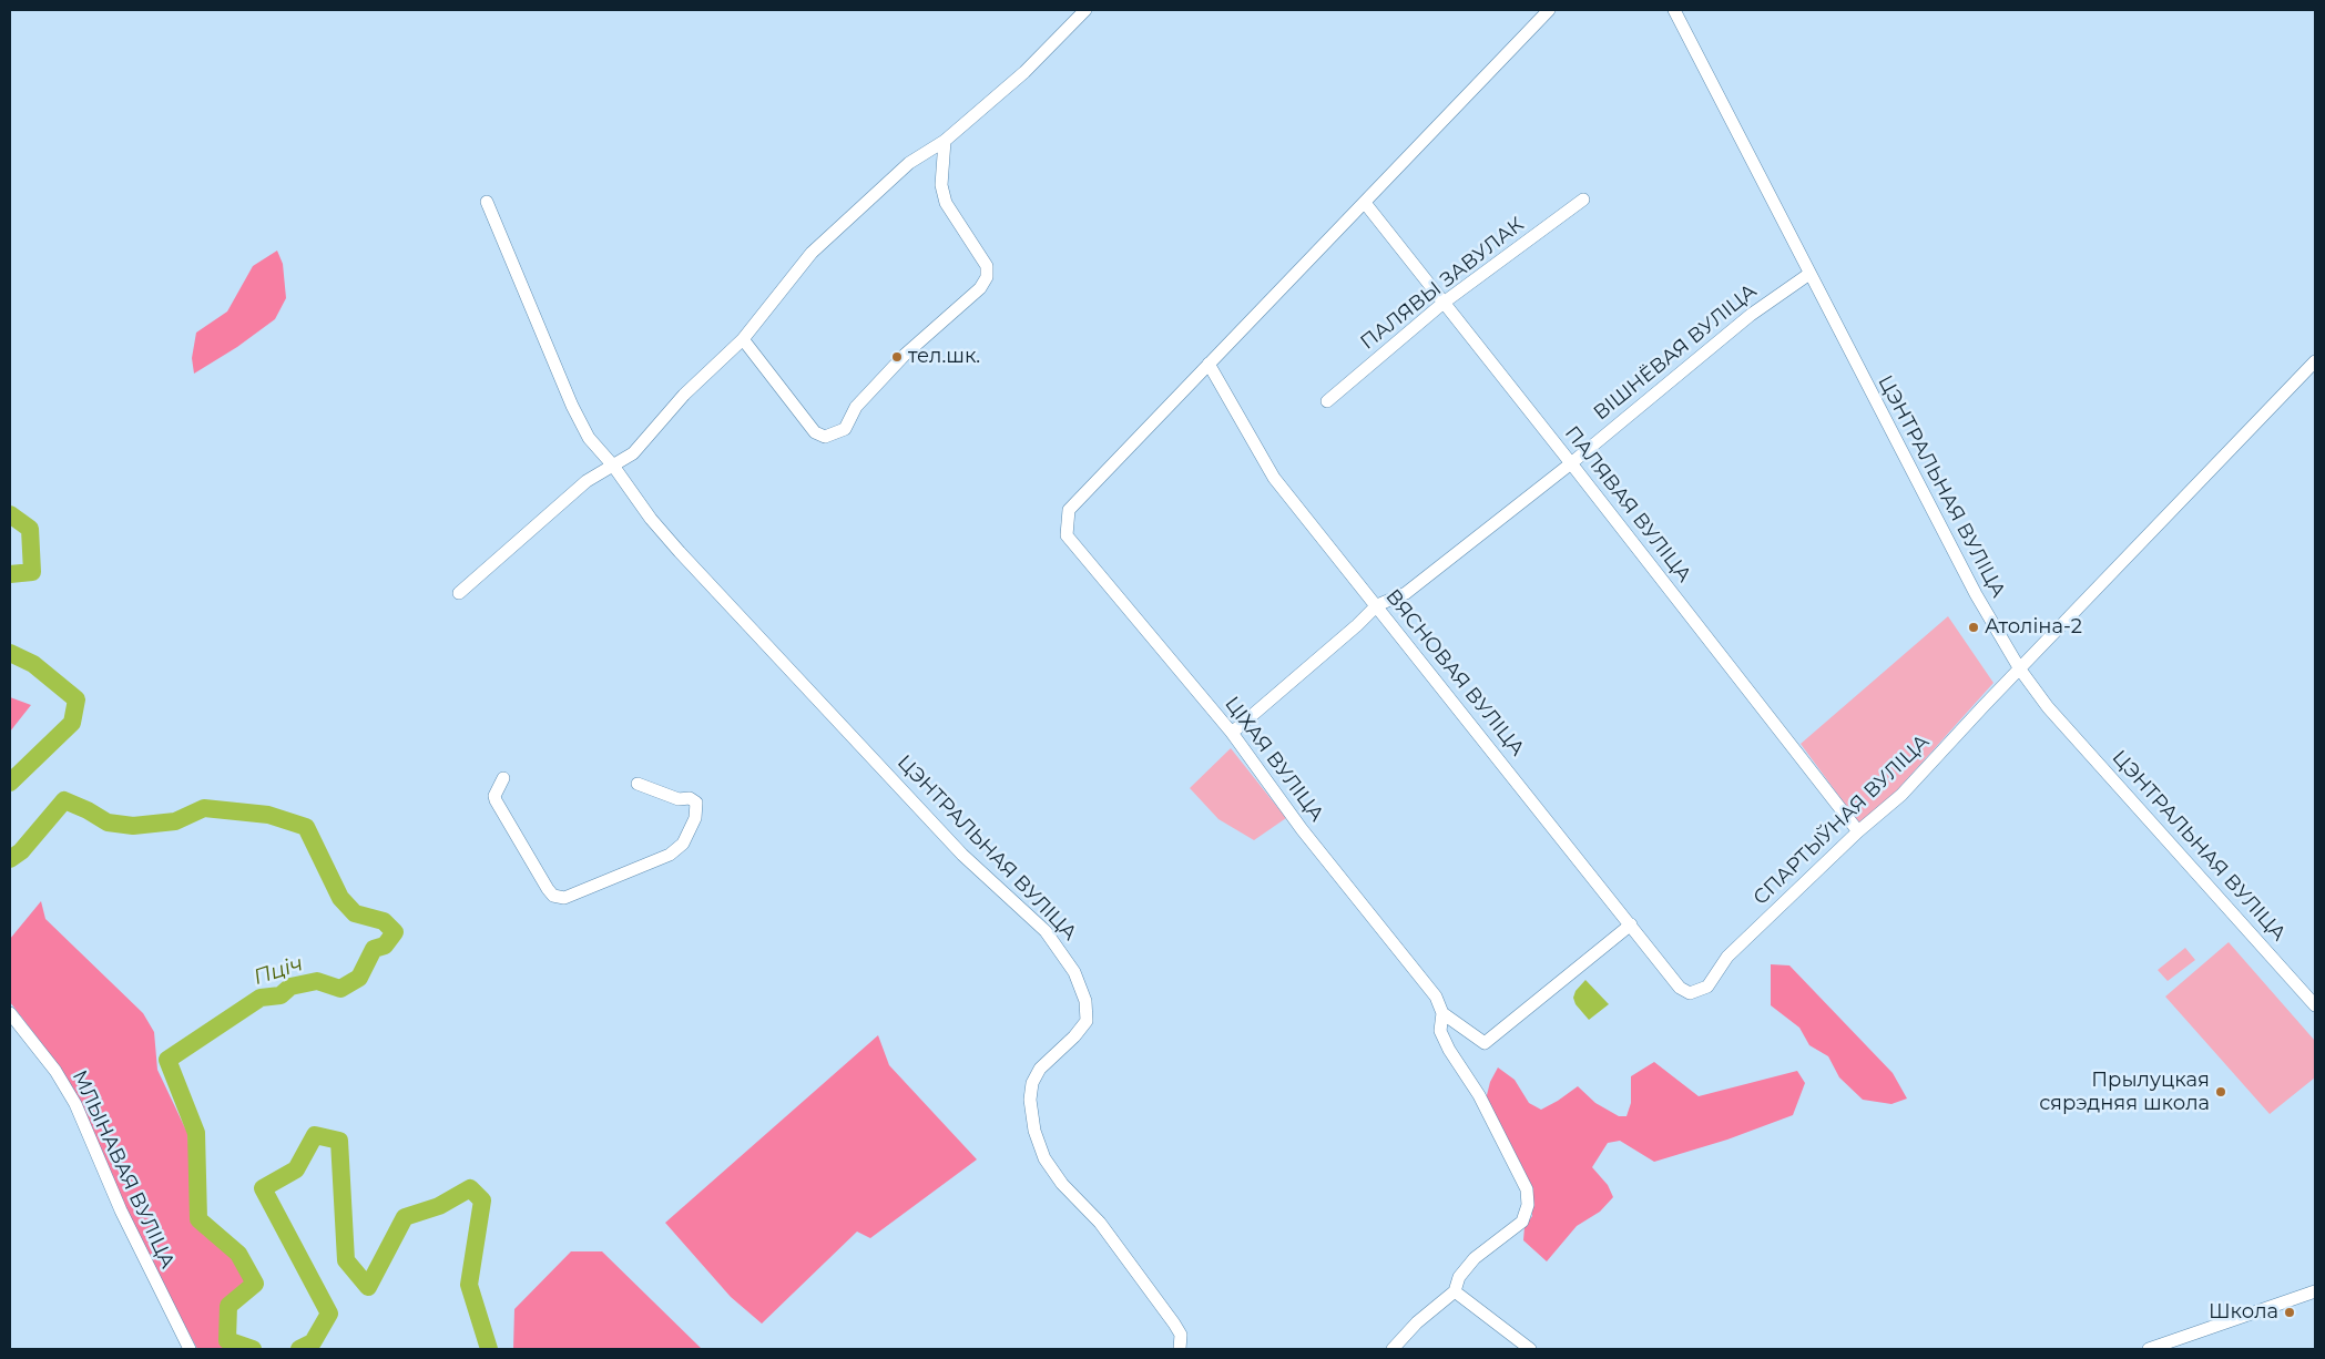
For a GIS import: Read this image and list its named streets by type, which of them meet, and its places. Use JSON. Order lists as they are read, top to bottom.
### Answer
{
  "streets": {
    "street": [
      "ПАЛЯВЫ ЗАВУЛАК",
      "ВІШНЁВАЯ ВУЛІЦА",
      "ЦЭНТРАЛЬНАЯ ВУЛІЦА",
      "ПАЛЯВАЯ ВУЛІЦА",
      "ВЯСНОВАЯ ВУЛІЦА",
      "ЦІХАЯ ВУЛІЦА",
      "СПАРТЫЎНАЯ ВУЛІЦА",
      "МЛЫНАВАЯ ВУЛІЦА"
    ]
  },
  "crossings": [
    ["ПАЛЯВЫ ЗАВУЛАК", "ПАЛЯВАЯ ВУЛІЦА"],
    ["ВІШНЁВАЯ ВУЛІЦА", "ЦЭНТРАЛЬНАЯ ВУЛІЦА"],
    ["ВІШНЁВАЯ ВУЛІЦА", "ПАЛЯВАЯ ВУЛІЦА"],
    ["ВІШНЁВАЯ ВУЛІЦА", "ВЯСНОВАЯ ВУЛІЦА"],
    ["ВІШНЁВАЯ ВУЛІЦА", "ЦІХАЯ ВУЛІЦА"],
    ["ЦЭНТРАЛЬНАЯ ВУЛІЦА", "СПАРТЫЎНАЯ ВУЛІЦА"],
    ["ПАЛЯВАЯ ВУЛІЦА", "СПАРТЫЎНАЯ ВУЛІЦА"],
    ["ВЯСНОВАЯ ВУЛІЦА", "ЦІХАЯ ВУЛІЦА"],
    ["ВЯСНОВАЯ ВУЛІЦА", "СПАРТЫЎНАЯ ВУЛІЦА"]
  ],
  "water": ["Пціч"],
  "places": [
    "тел.шк.",
    "Атоліна-2",
    "Прылуцкая сярэдняя школа",
    "Школа"
  ]
}
